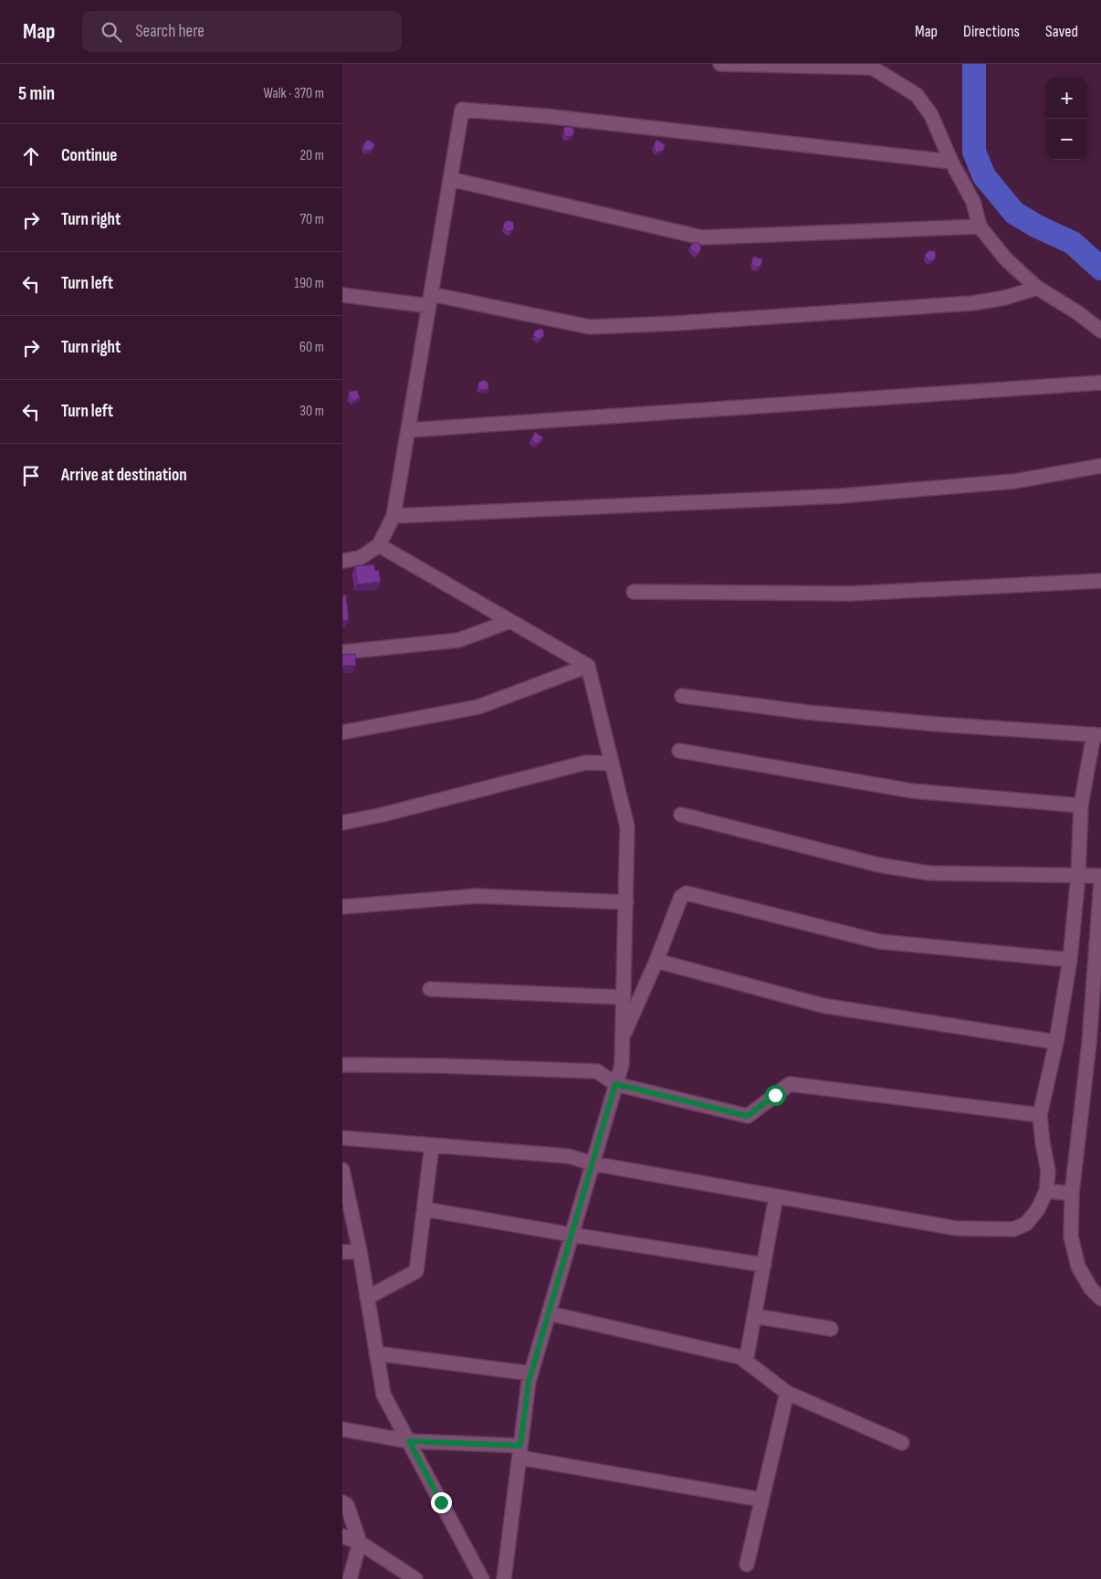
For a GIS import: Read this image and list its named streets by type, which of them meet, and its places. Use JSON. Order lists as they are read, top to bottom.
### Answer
{
  "page": {
    "header": "Map",
    "search": "Search here",
    "nav": ["Map", "Directions", "Saved"],
    "heading": ["5 min", "Walk · 370 m"],
    "map_buttons": ["+", "−"],
    "list": [
      ["Continue", "20 m"],
      ["Turn right", "70 m"],
      ["Turn left", "190 m"],
      ["Turn right", "60 m"],
      ["Turn left", "30 m"],
      "Arrive at destination"
    ]
  }
}
